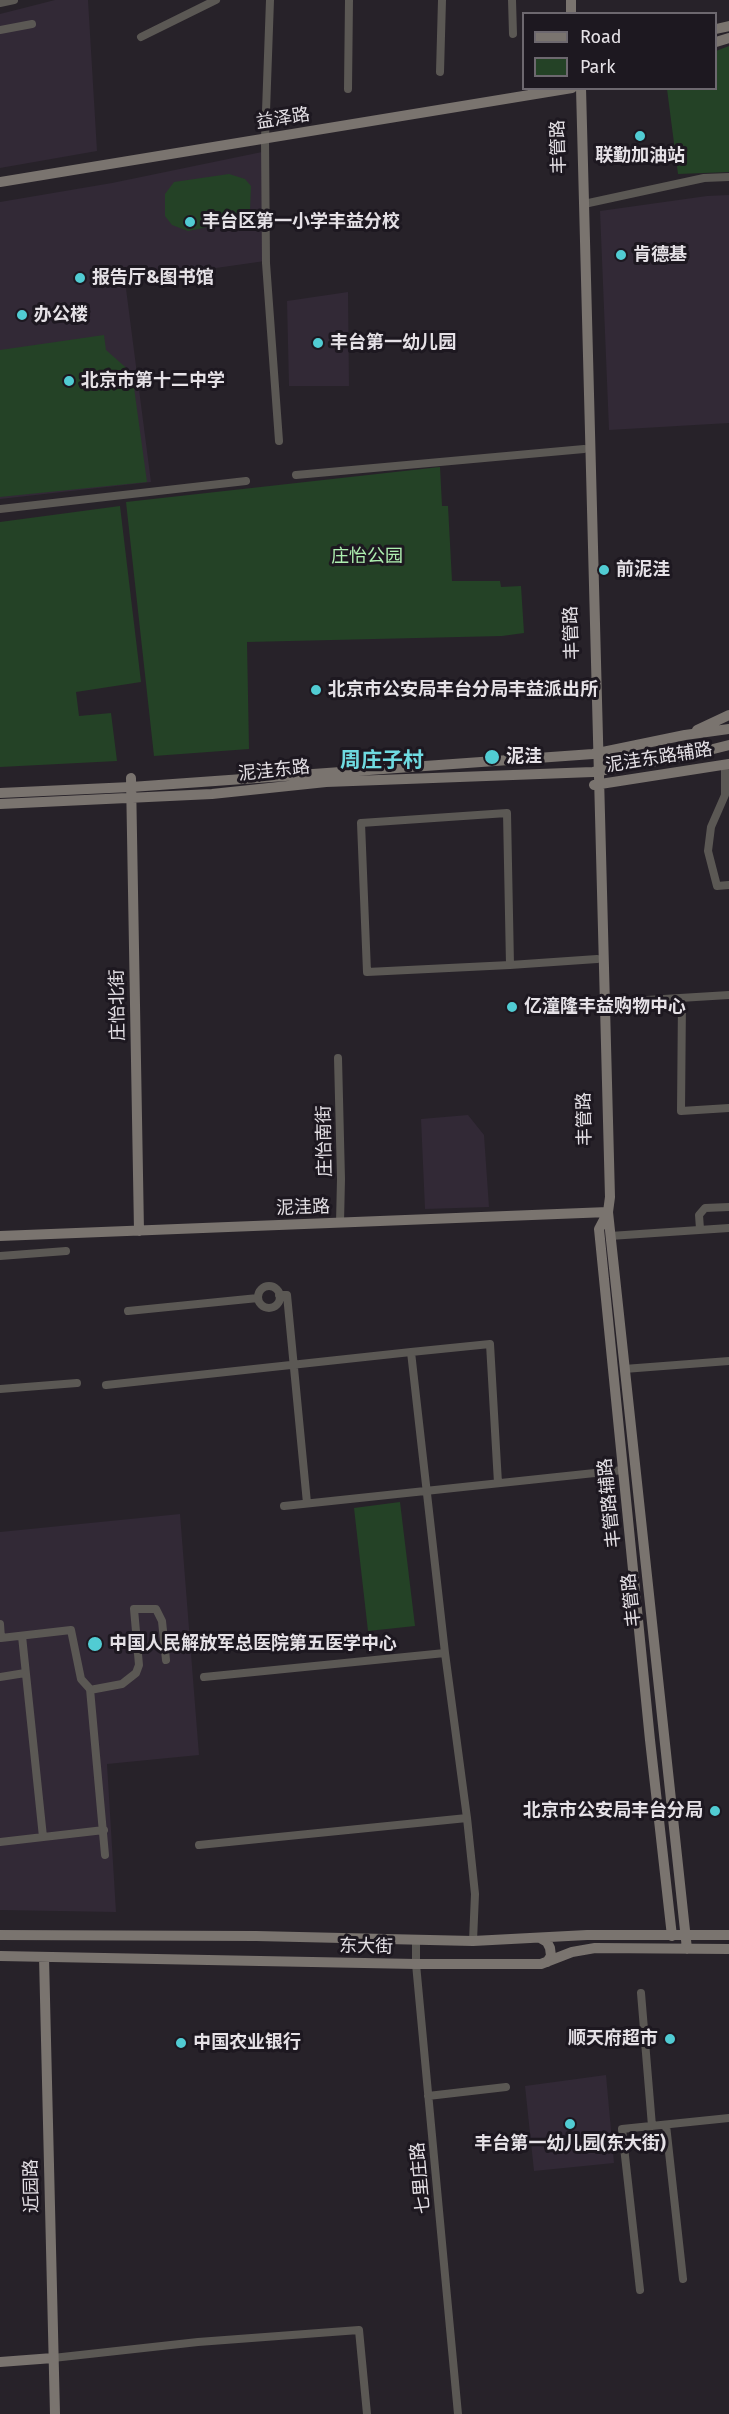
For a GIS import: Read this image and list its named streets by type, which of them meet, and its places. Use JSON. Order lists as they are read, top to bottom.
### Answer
{
  "streets": {
    "main road": [
      "益泽路",
      "丰管路",
      "泥洼东路辅路",
      "泥洼东路",
      "庄怡北街",
      "泥洼路",
      "丰管路辅路",
      "东大街",
      "近园路"
    ],
    "street": ["庄怡南街", "七里庄路"]
  },
  "crossings": [
    ["丰管路", "泥洼东路辅路"],
    ["丰管路", "泥洼东路"],
    ["丰管路", "泥洼路"],
    ["丰管路", "丰管路辅路"],
    ["丰管路", "东大街"],
    ["泥洼东路辅路", "泥洼东路"],
    ["泥洼东路", "庄怡北街"],
    ["庄怡北街", "泥洼路"],
    ["庄怡南街", "泥洼路"],
    ["泥洼路", "丰管路辅路"],
    ["丰管路辅路", "东大街"],
    ["东大街", "七里庄路"],
    ["东大街", "近园路"]
  ],
  "districts": ["周庄子村"],
  "parks": ["庄怡公园"],
  "places": [
    "联勤加油站",
    "丰台区第一小学丰益分校",
    "肯德基",
    "报告厅&图书馆",
    "办公楼",
    "丰台第一幼儿园",
    "北京市第十二中学",
    "前泥洼",
    "北京市公安局丰台分局丰益派出所",
    "泥洼",
    "亿潼隆丰益购物中心",
    "中国人民解放军总医院第五医学中心",
    "北京市公安局丰台分局",
    "顺天府超市",
    "中国农业银行",
    "丰台第一幼儿园(东大街)"
  ],
  "legend": ["Road", "Park"]
}
